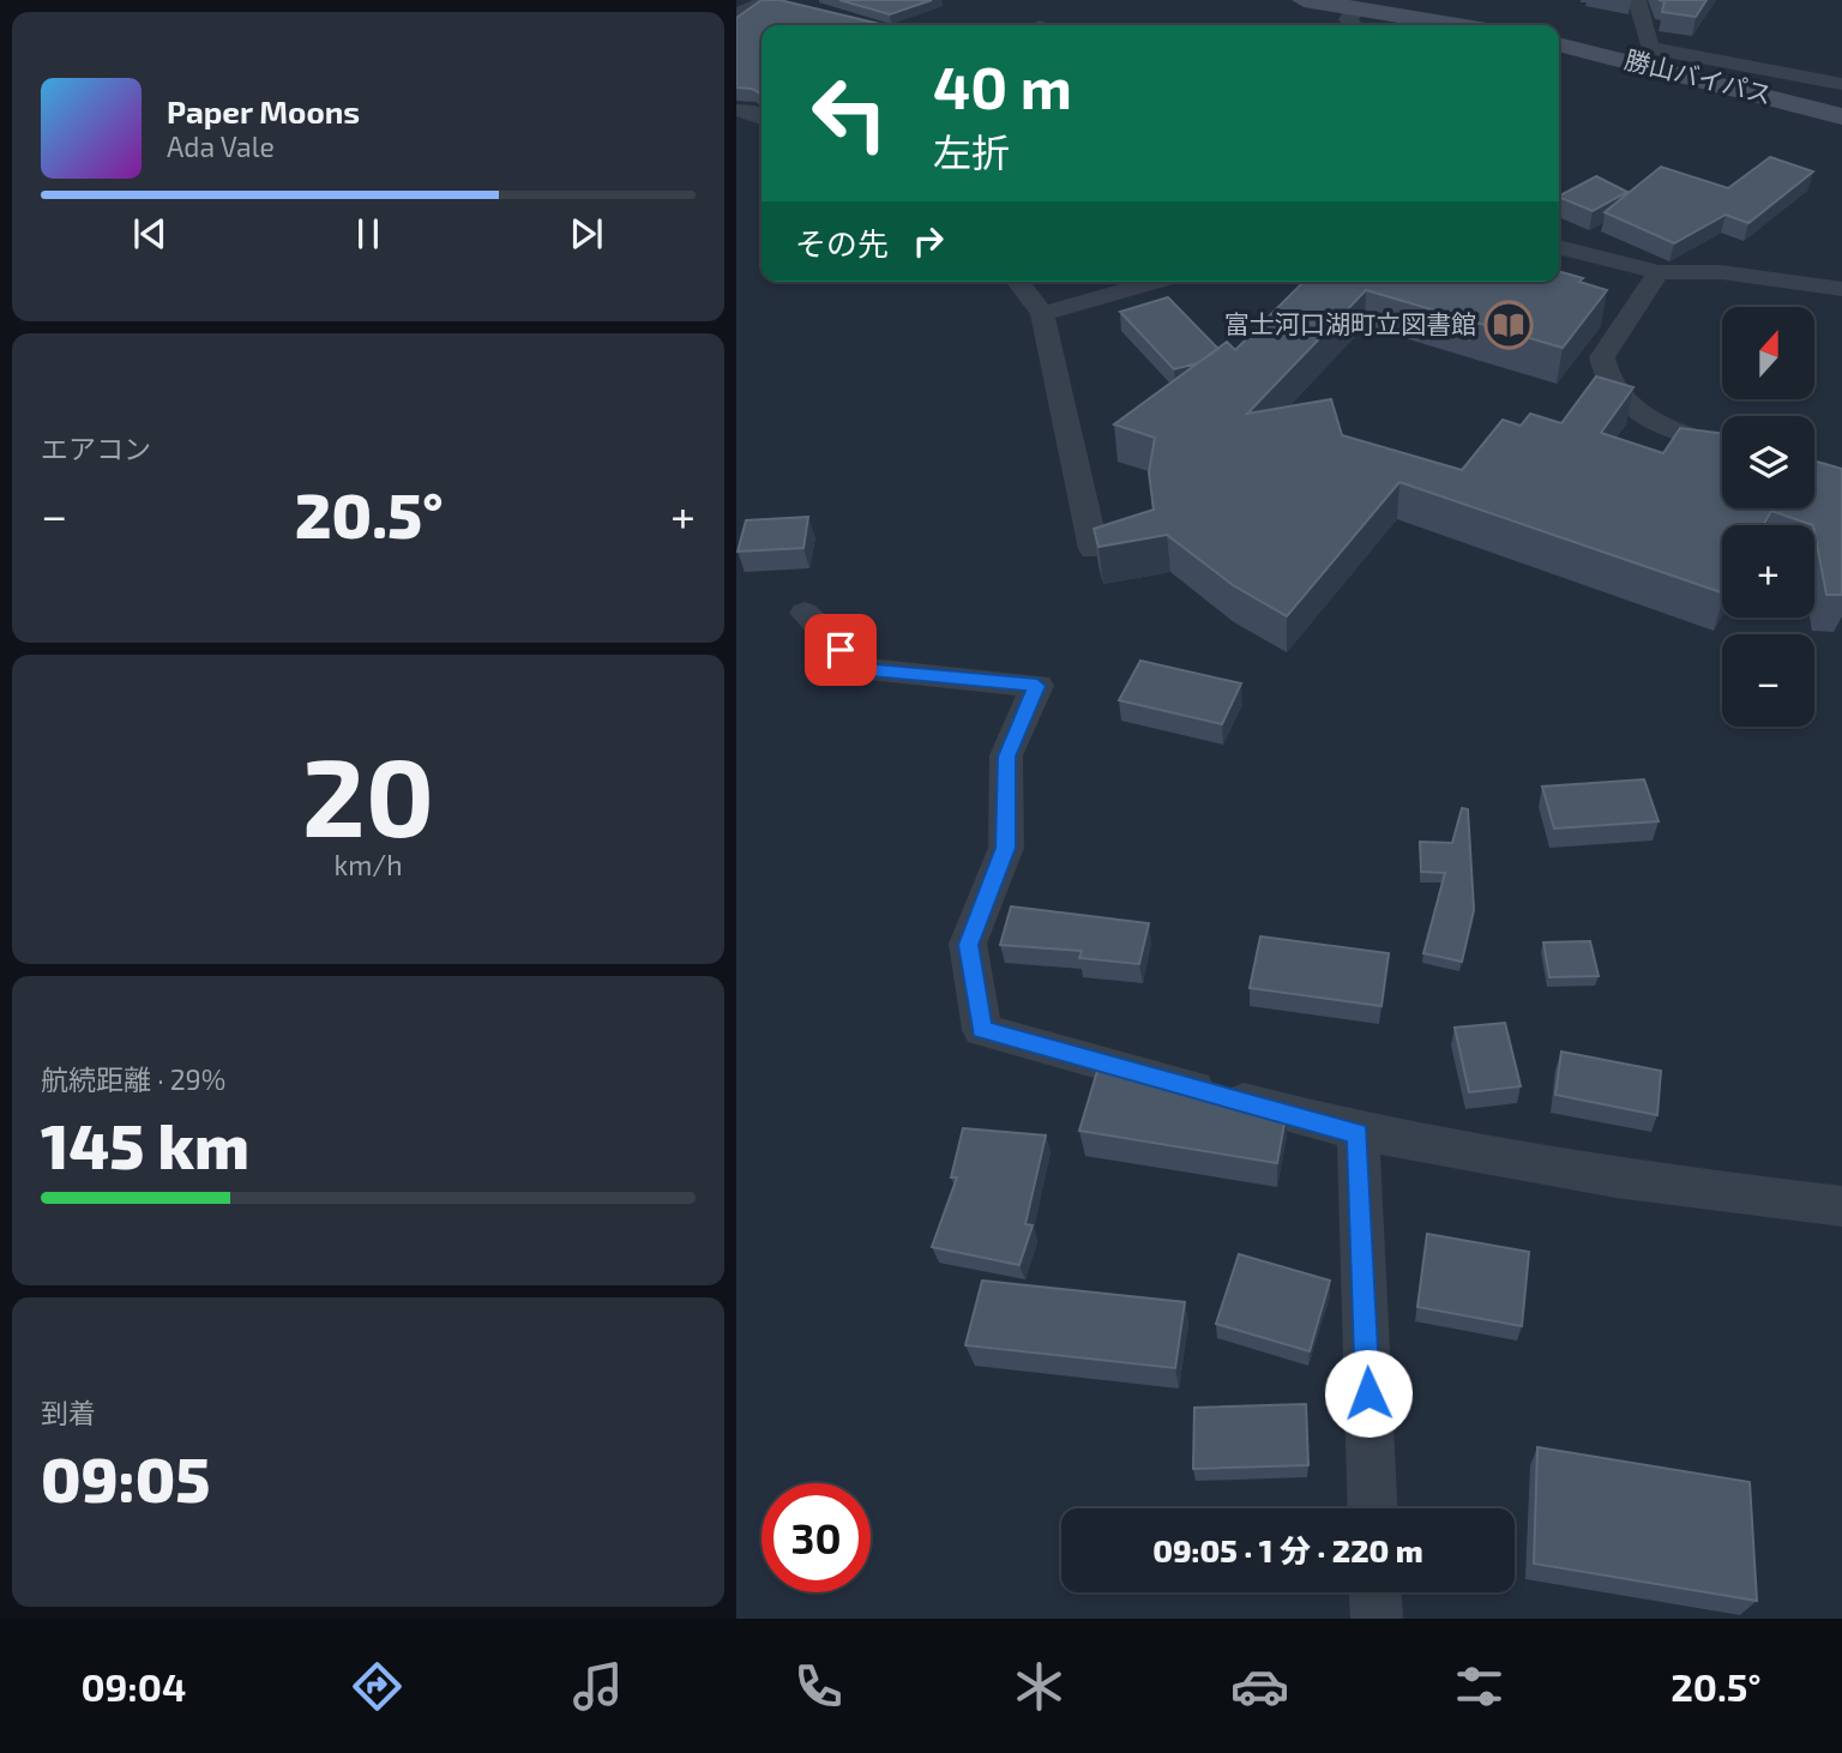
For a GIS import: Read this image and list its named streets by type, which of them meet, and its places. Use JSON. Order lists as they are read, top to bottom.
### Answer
{
  "streets": {
    "main road": ["勝山バイパス"]
  },
  "places": {
    "library": ["富士河口湖町立図書館"]
  },
  "north": "top",
  "page": {
    "turn": ["40 m", "左折"],
    "song": ["Paper Moons", "Ada Vale"],
    "then": "その先",
    "map_buttons": ["+", "−"],
    "tile": [
      "エアコン",
      ["20", "km/h"],
      ["航続距離 · 29%", "145 km"],
      ["到着", "09:05"]
    ],
    "heat": ["−", "20.5°", "+"],
    "limit": "30",
    "trip": "09:05 · 1 分 · 220 m",
    "tabs": ["09:04", "20.5°"]
  }
}
